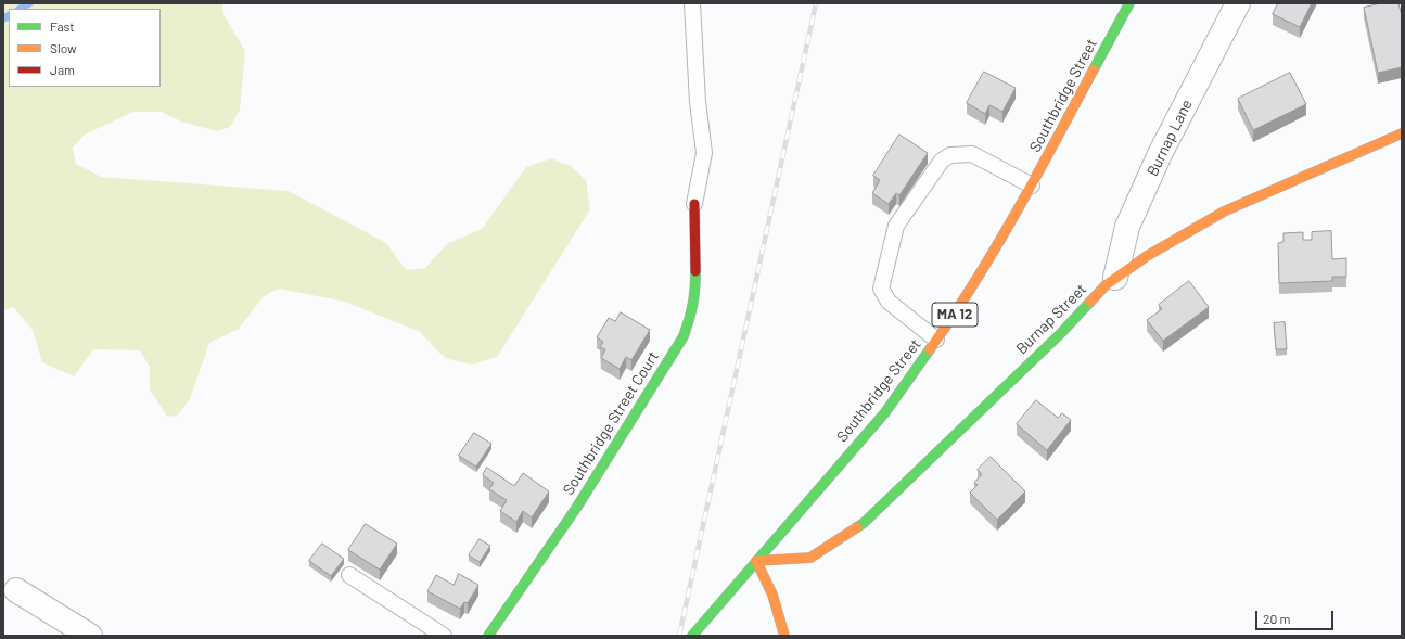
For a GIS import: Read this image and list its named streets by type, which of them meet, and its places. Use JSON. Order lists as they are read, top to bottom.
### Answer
{
  "streets": {
    "street": [
      "Southbridge Street",
      "Burnap Lane",
      "MA 12",
      "Burnap Street",
      "Southbridge Street Court"
    ]
  },
  "crossings": [
    ["Southbridge Street", "Burnap Street"],
    ["Burnap Lane", "Burnap Street"]
  ],
  "legend": ["Fast", "Slow", "Jam"],
  "scale_bar": "20 m"
}
